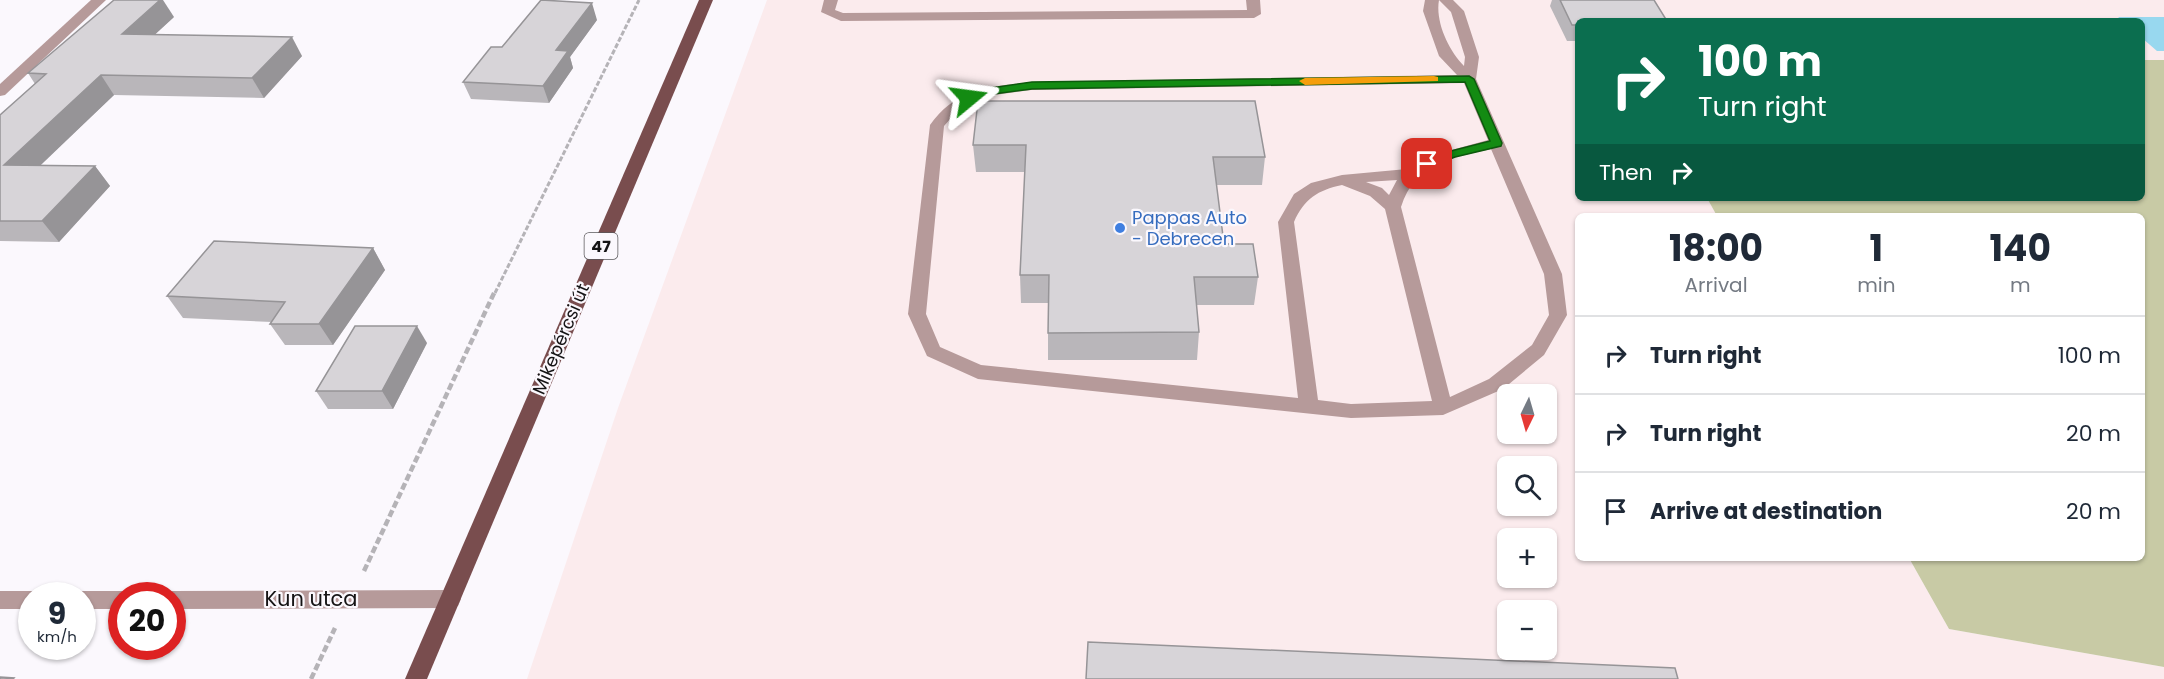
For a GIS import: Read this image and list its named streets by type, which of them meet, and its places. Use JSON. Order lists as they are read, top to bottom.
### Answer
{
  "streets": {
    "main road": ["47", "Mikepércsi út"],
    "street": ["Kun utca"]
  },
  "crossings": [
    ["Mikepércsi út", "Kun utca"]
  ],
  "places": ["Pappas Auto - Debrecen"],
  "north": "bottom",
  "page": {
    "turn": ["100 m", "Turn right"],
    "then": "Then",
    "eta": [
      "18:00",
      "Arrival",
      "1",
      "min",
      "140",
      "m"
    ],
    "list": [
      {
        "name": "Turn right",
        "value": "100 m"
      },
      {
        "name": "Turn right",
        "value": "20 m"
      },
      {
        "name": "Arrive at destination",
        "value": "20 m"
      }
    ],
    "map_buttons": ["+", "−"],
    "speed": "9 km/h",
    "limit": "20"
  }
}
